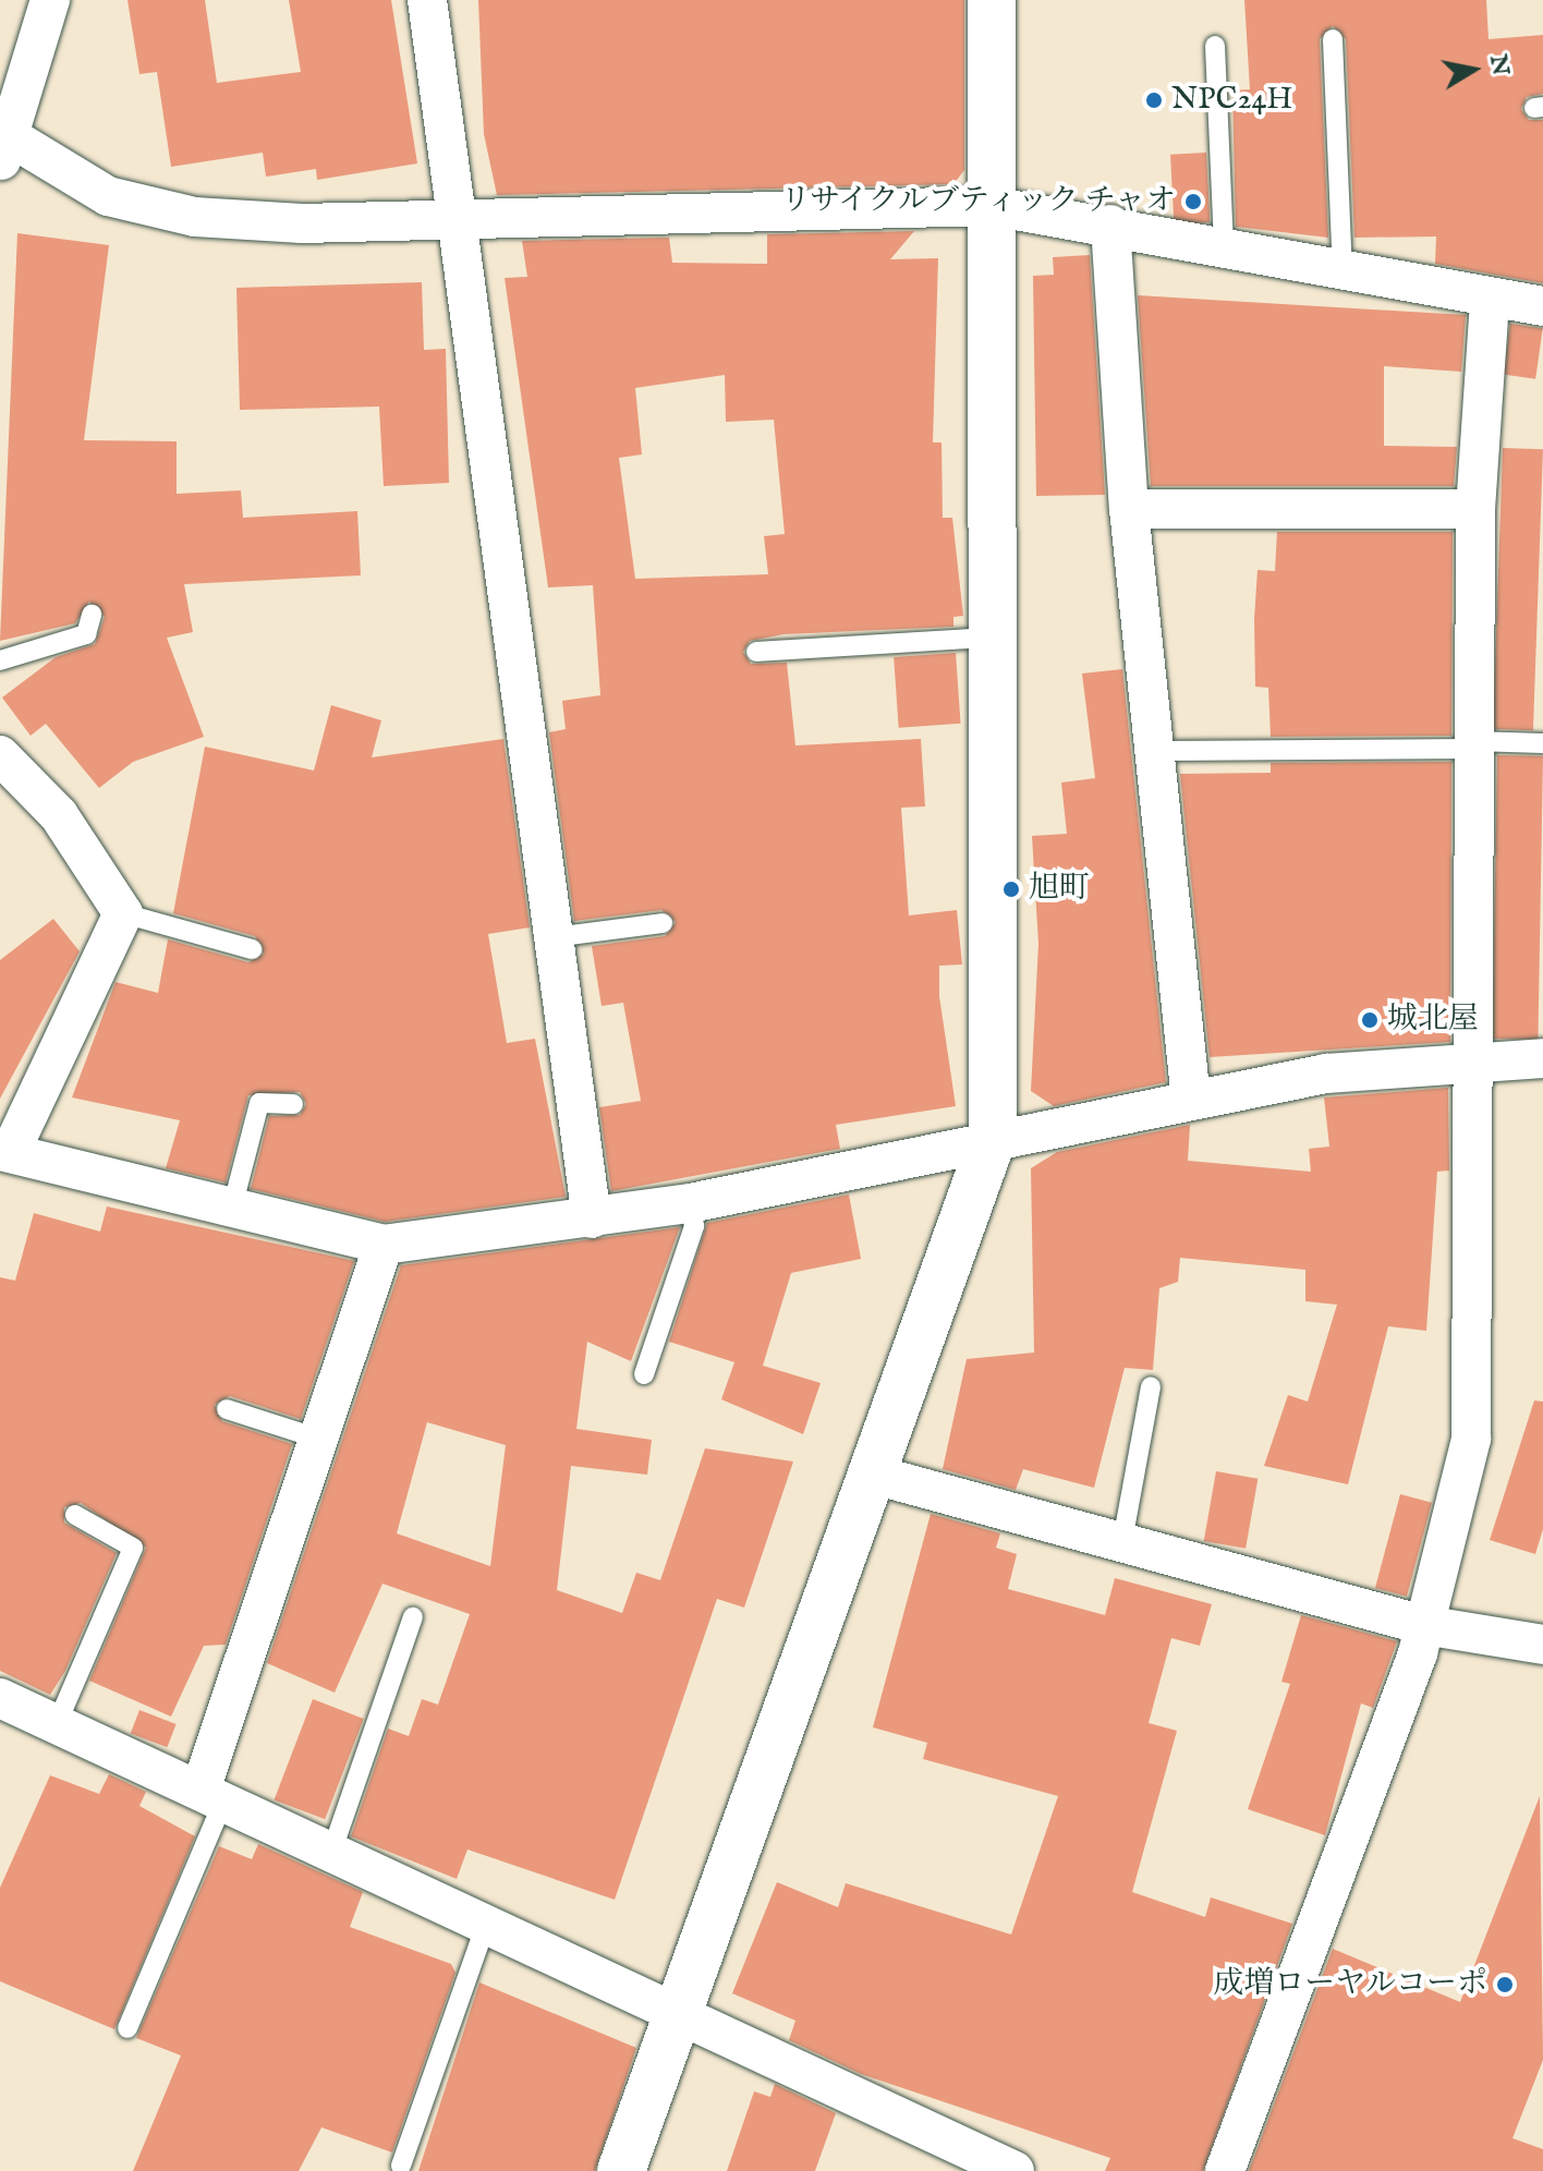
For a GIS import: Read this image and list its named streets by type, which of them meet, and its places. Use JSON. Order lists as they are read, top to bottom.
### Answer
{
  "places": [
    "NPC24H",
    "リサイクルブティック チャオ",
    "旭町",
    "城北屋",
    "成増ローヤルコーポ"
  ],
  "north": "right"
}
